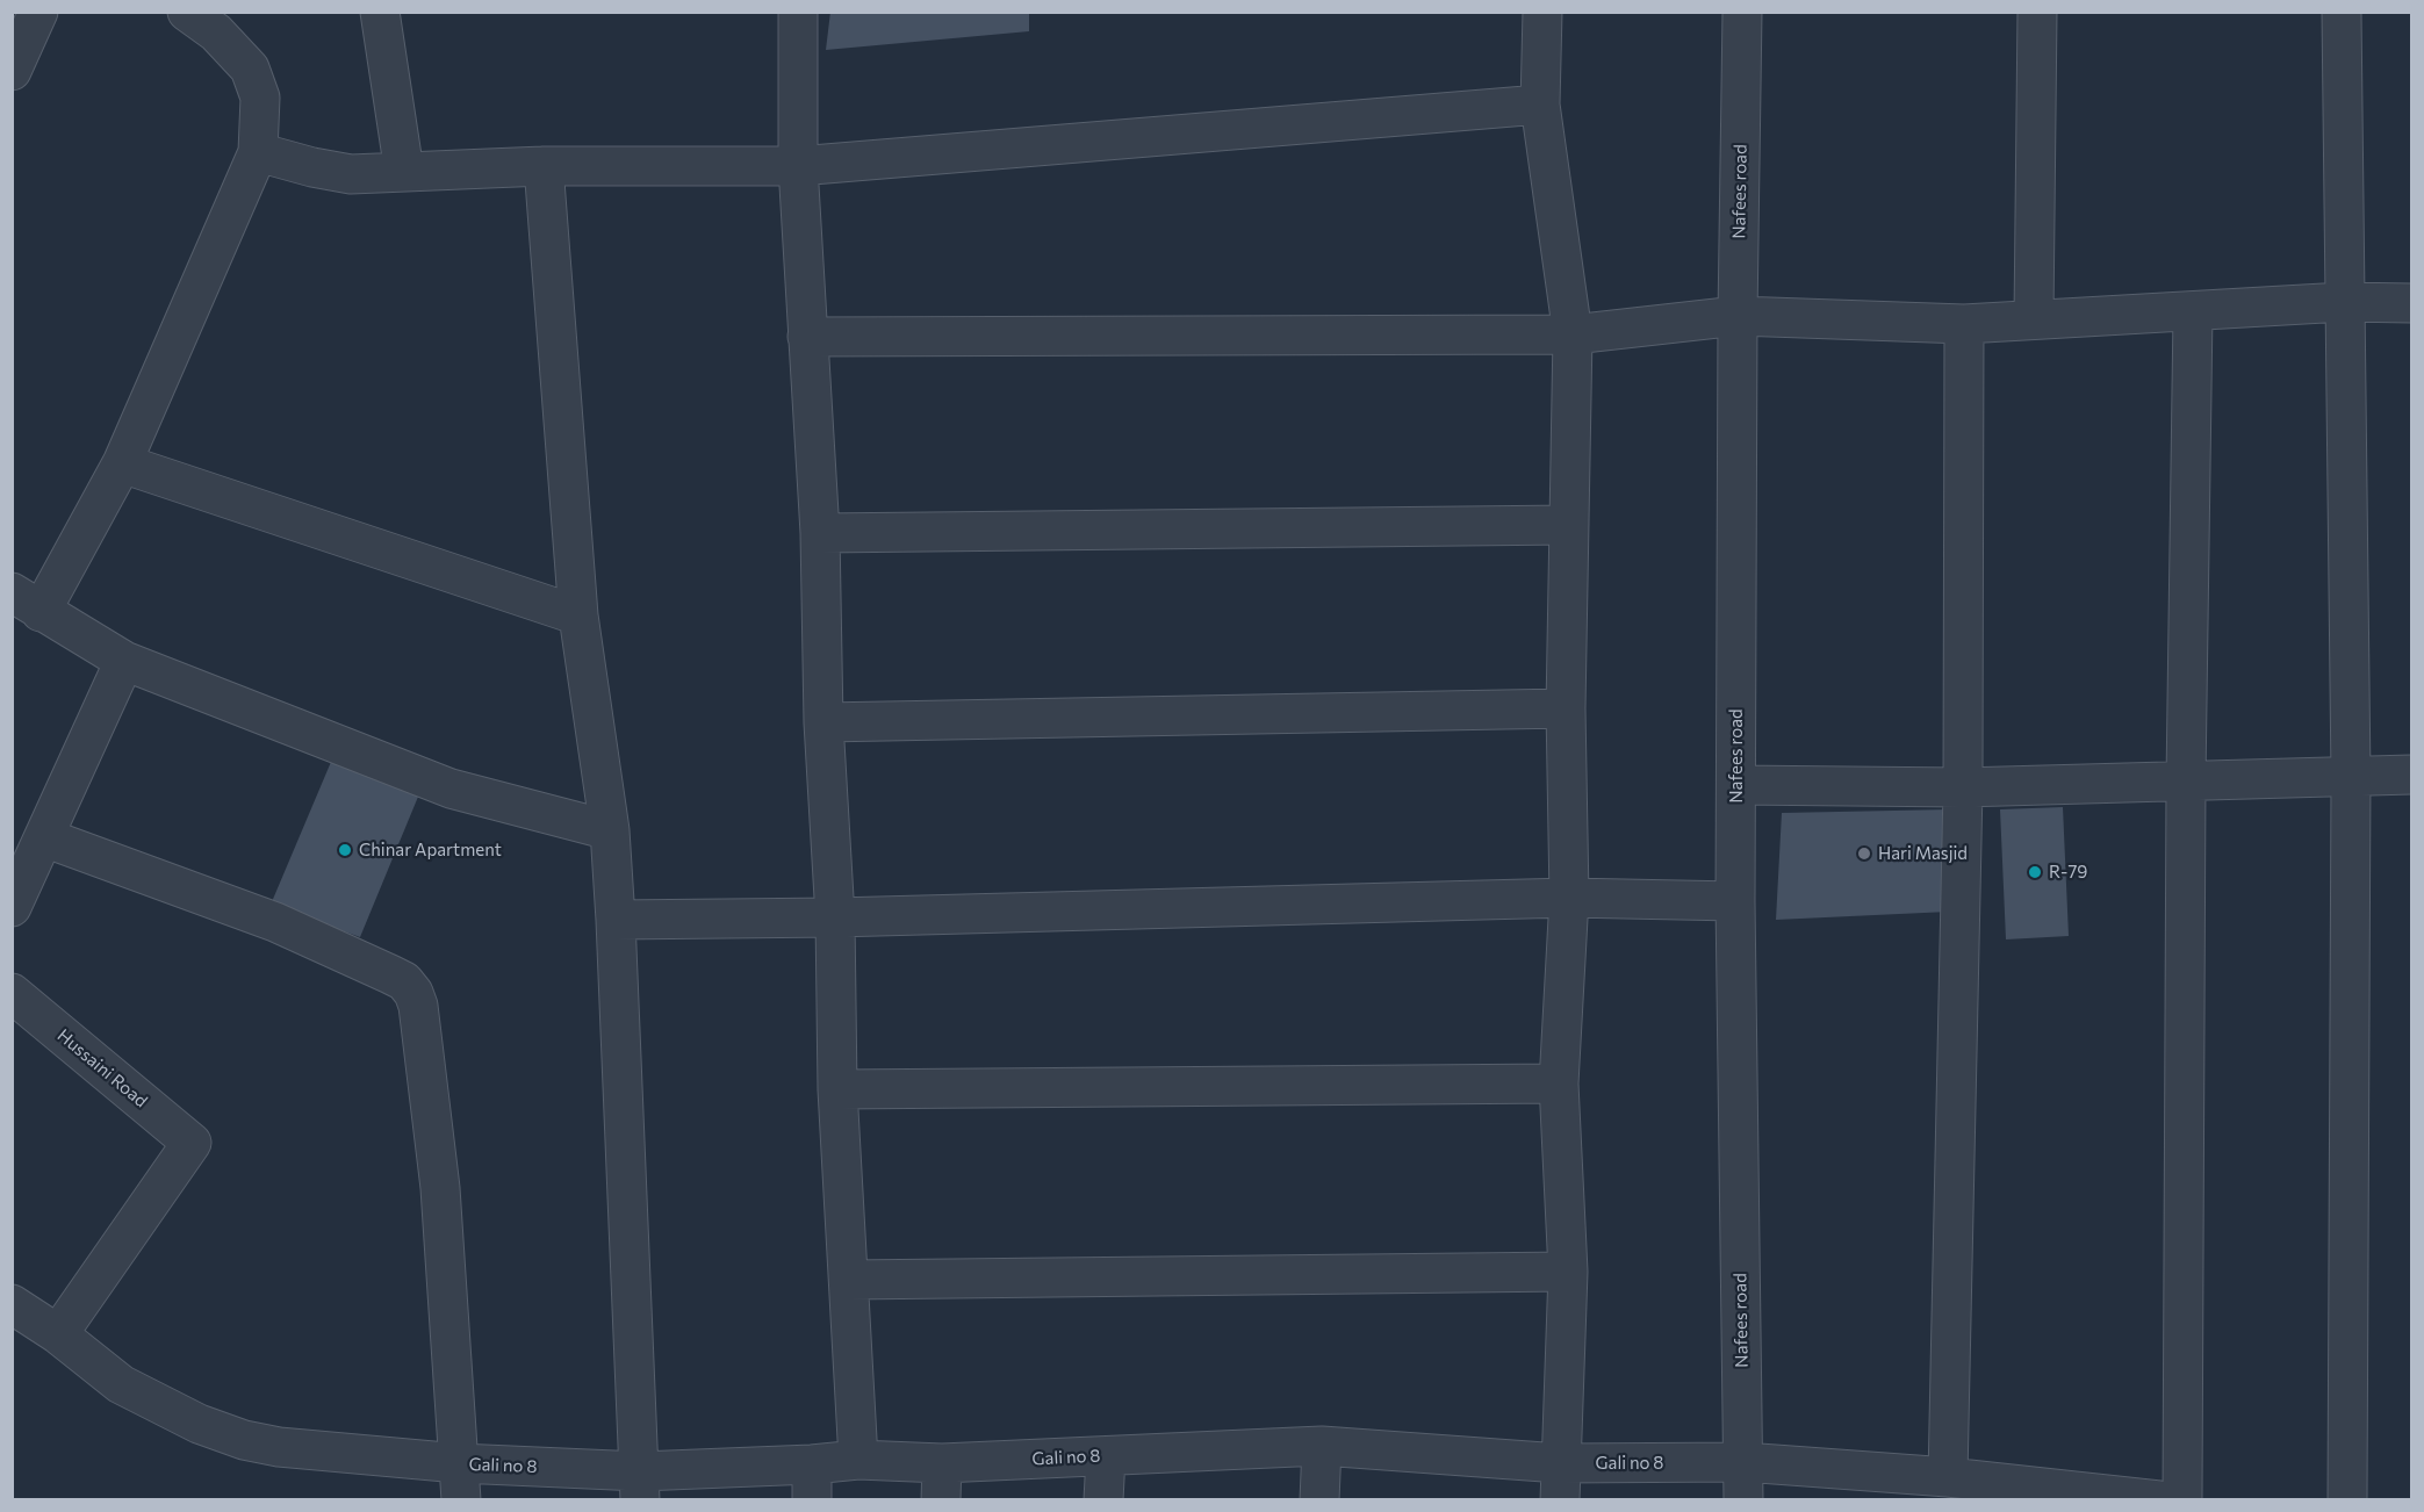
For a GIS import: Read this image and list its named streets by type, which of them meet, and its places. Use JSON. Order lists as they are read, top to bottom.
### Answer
{
  "streets": {
    "street": ["Nafees road", "Hussaini Road", "Gali no 8"]
  },
  "crossings": [
    ["Nafees road", "Gali no 8"],
    ["Hussaini Road", "Gali no 8"]
  ],
  "places": ["Chinar Apartment", "Hari Masjid", "R-79"]
}
